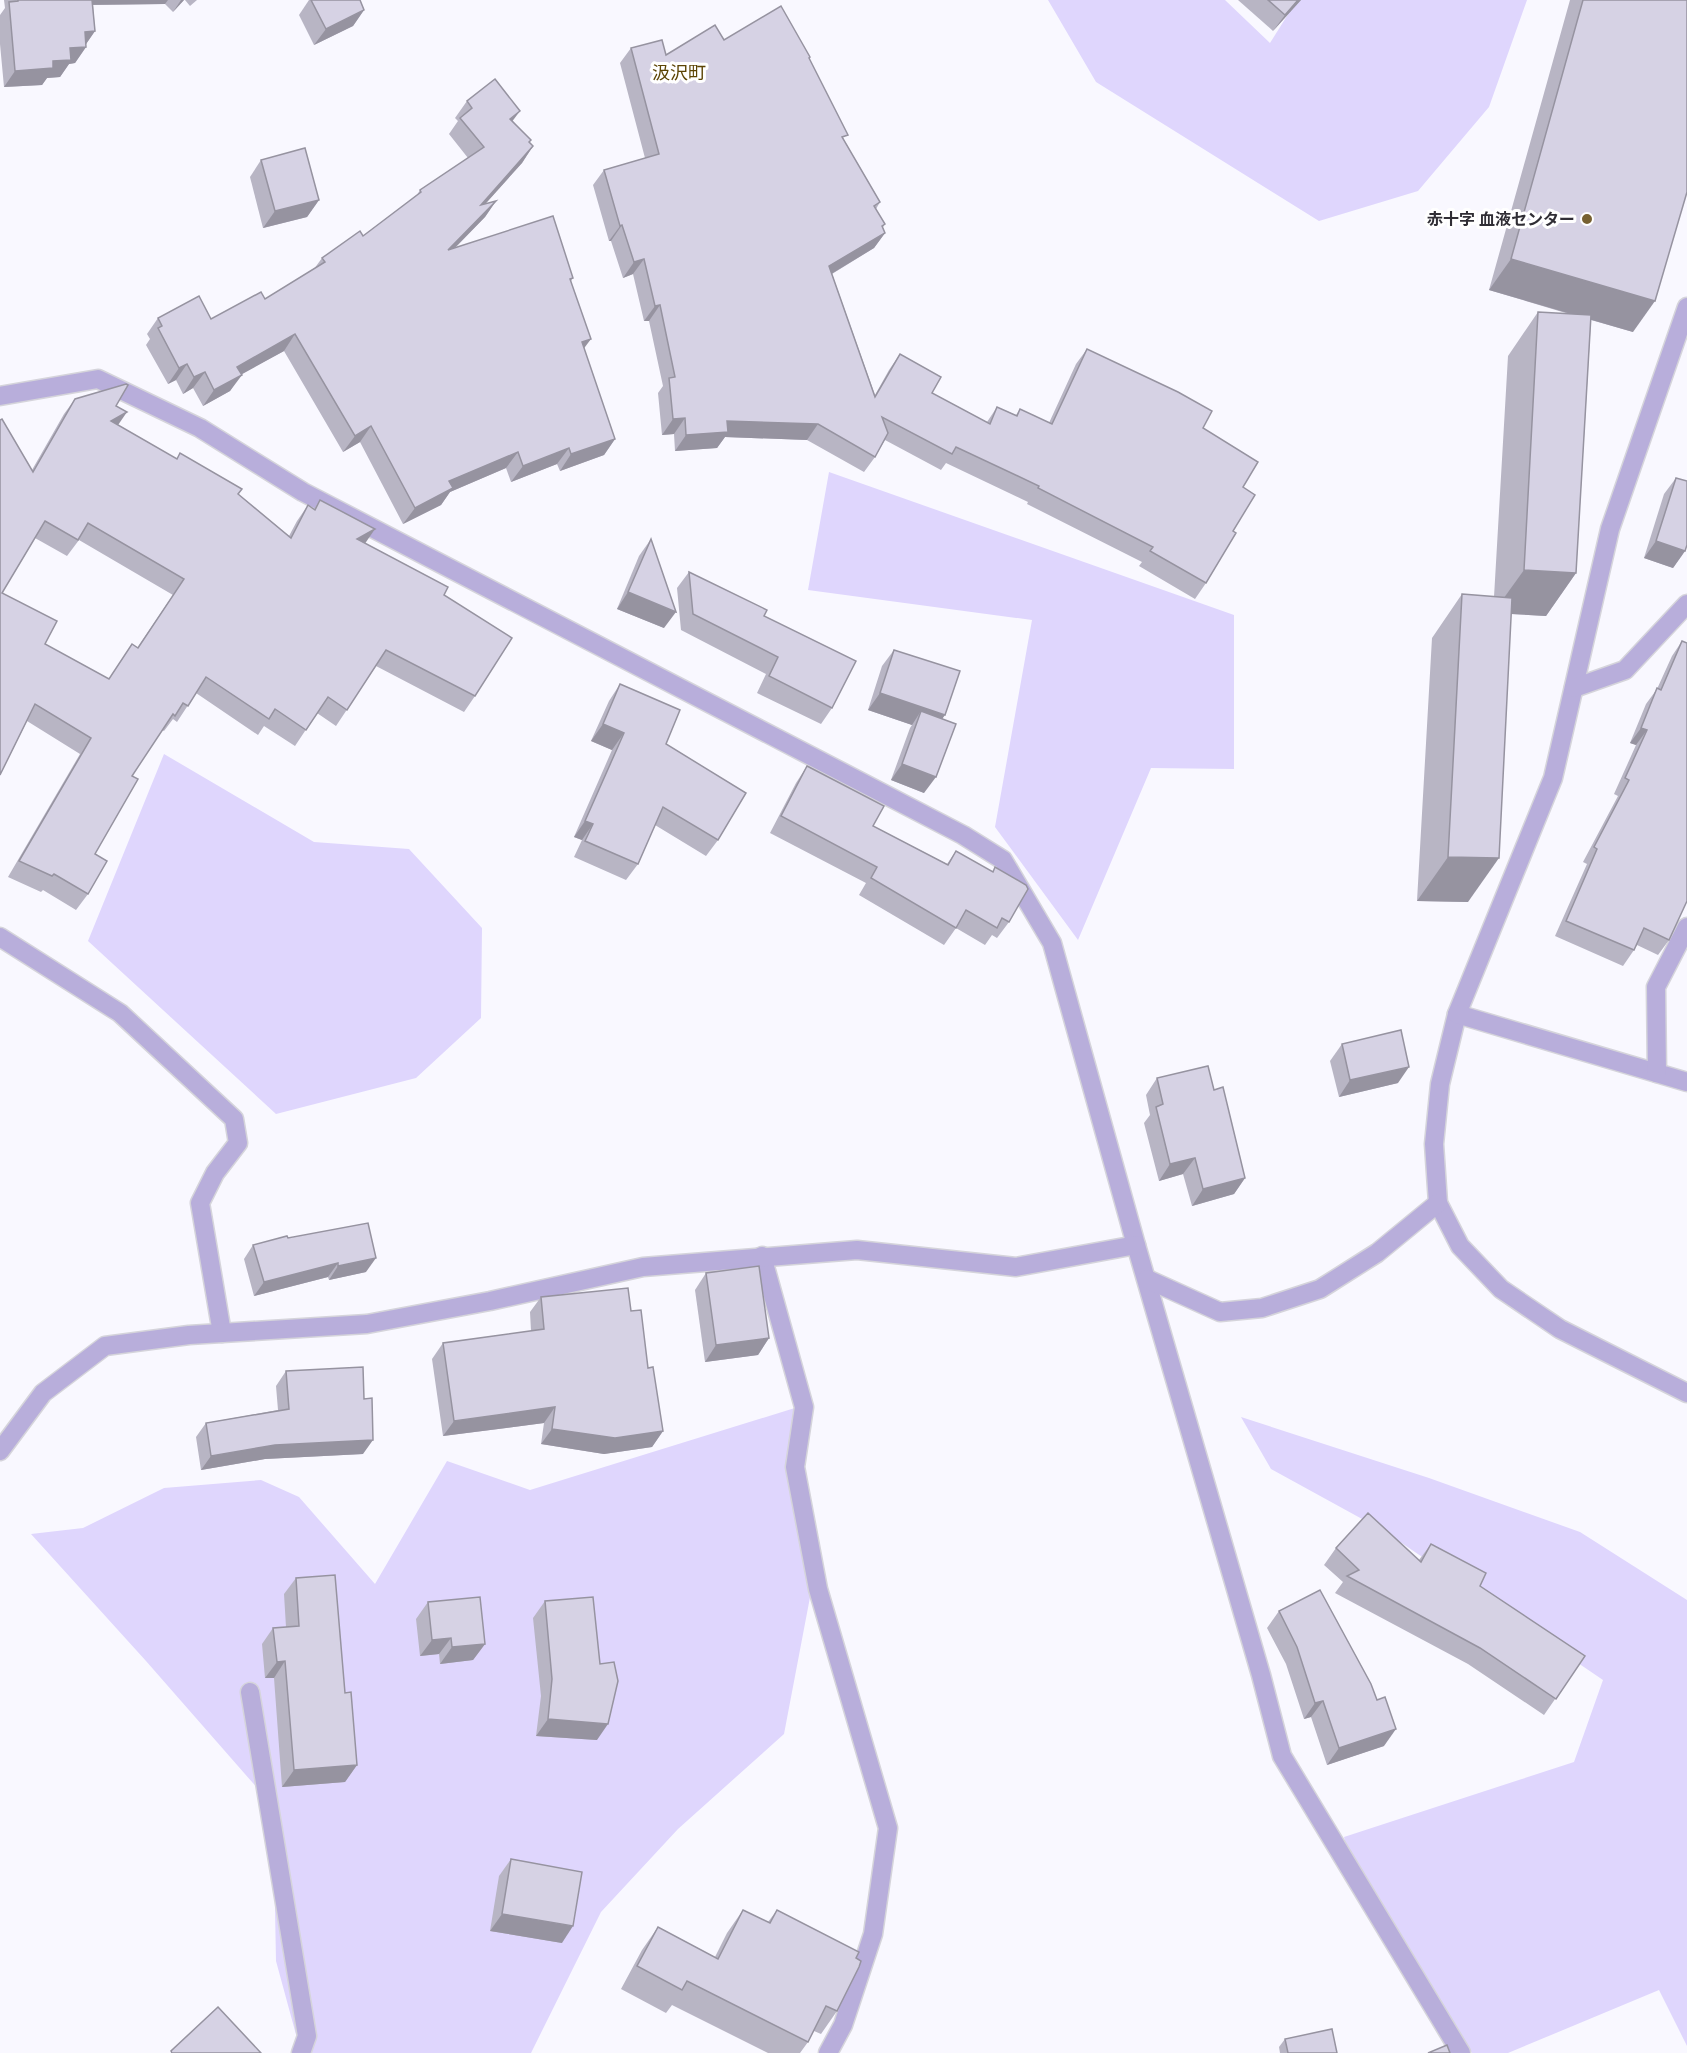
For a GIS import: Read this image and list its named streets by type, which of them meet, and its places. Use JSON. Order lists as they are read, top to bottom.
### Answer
{
  "districts": ["汲沢町"],
  "places": ["赤十字 血液センター"]
}
